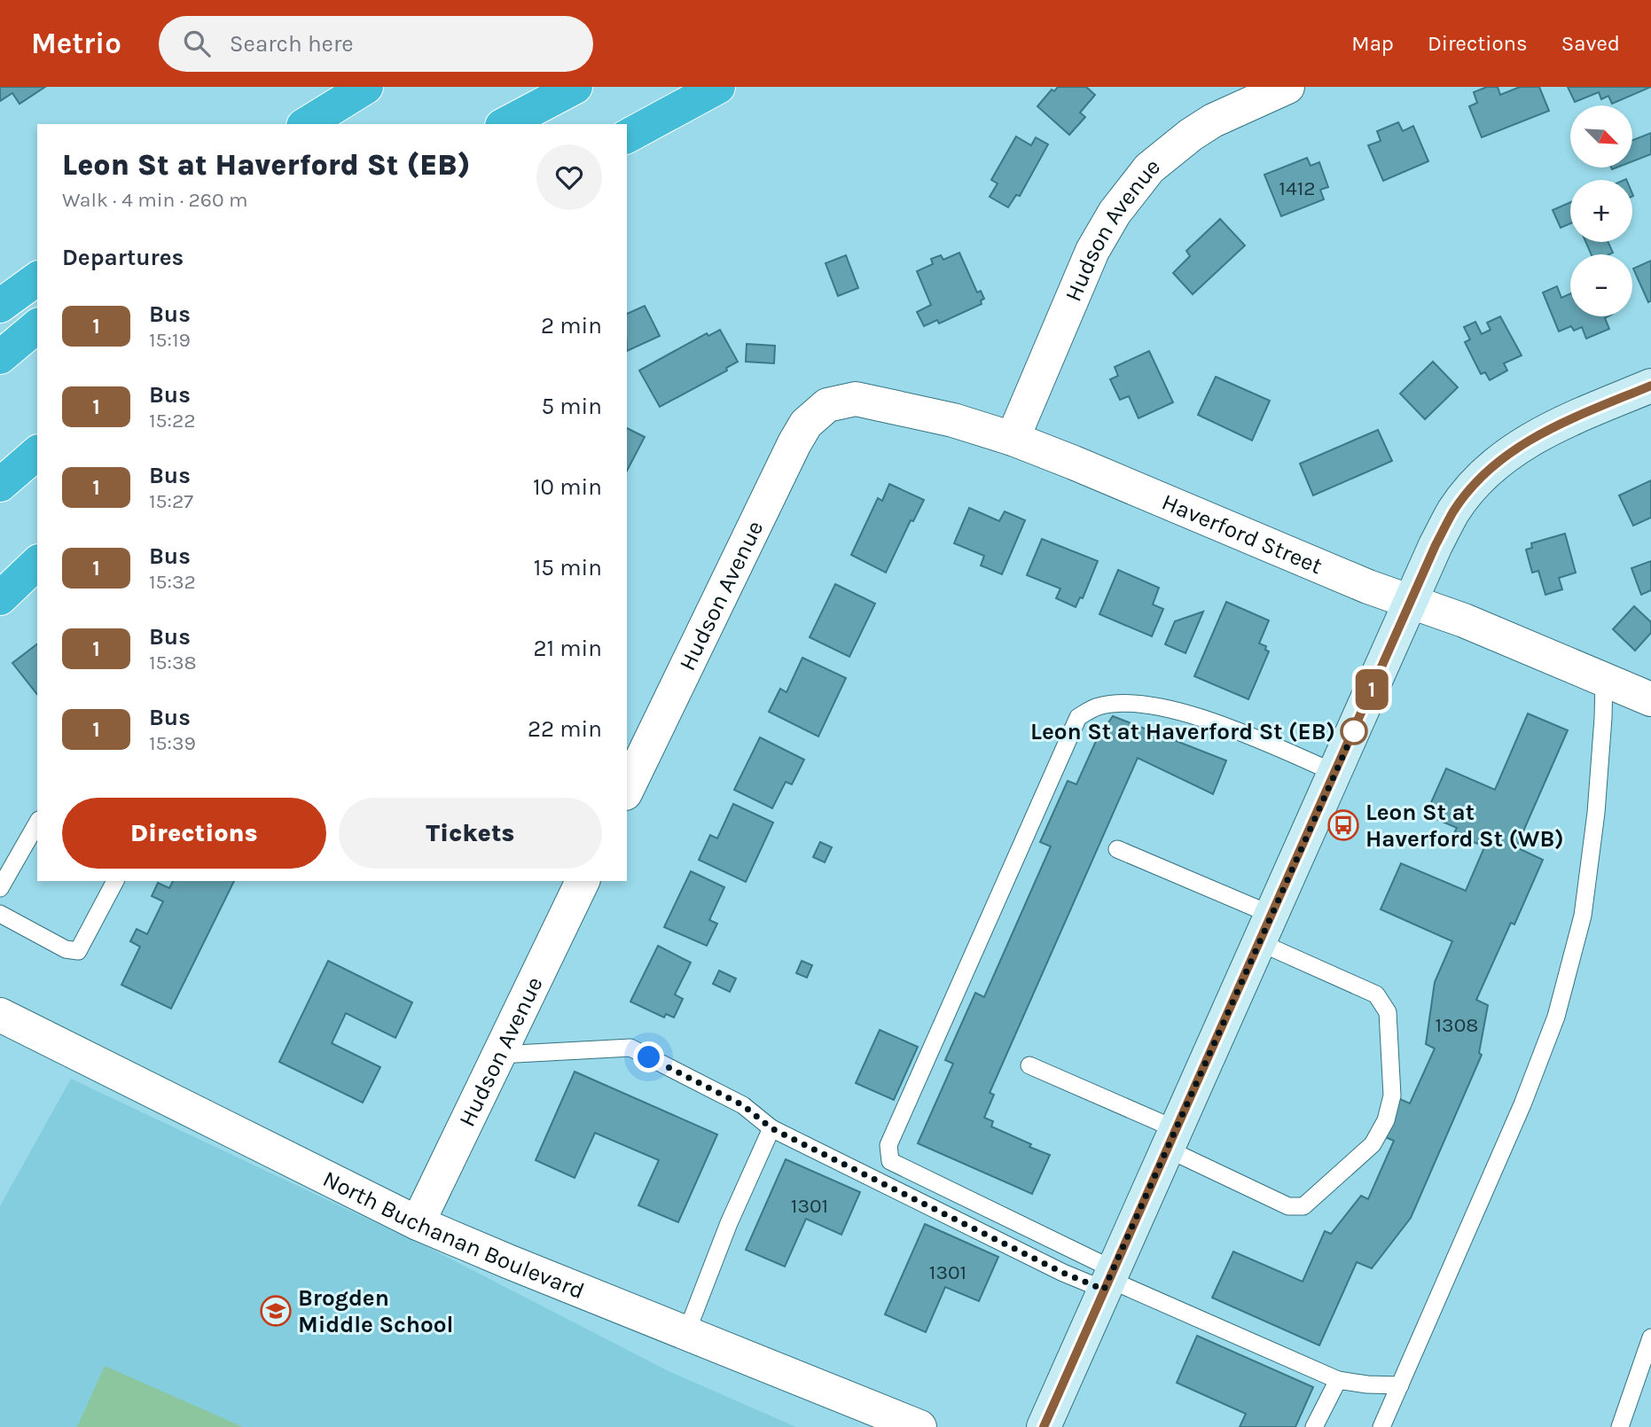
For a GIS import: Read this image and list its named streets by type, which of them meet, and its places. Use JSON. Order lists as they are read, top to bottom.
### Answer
{
  "streets": {
    "street": ["Hudson Avenue", "Haverford Street", "North Buchanan Boulevard"]
  },
  "crossings": [
    ["Hudson Avenue", "Haverford Street"],
    ["Hudson Avenue", "North Buchanan Boulevard"]
  ],
  "places": {
    "other": ["Leon St at Haverford St (EB)"],
    "bus stop": ["Leon St at Haverford St (WB)"],
    "school or university": ["Brogden Middle School"]
  },
  "lines": ["bus line 1"],
  "house_numbers": [
    "1412",
    "1308",
    "1301",
    "1301"
  ],
  "north": "bottom right",
  "page": {
    "header": "Metrio",
    "search": "Search here",
    "nav": ["Map", "Directions", "Saved"],
    "on_map": "1",
    "map_buttons": ["+", "−"],
    "heading": [
      ["Leon St at Haverford St (EB)", "Walk · 4 min · 260 m"],
      "Departures"
    ],
    "list": [
      {
        "mark": "1",
        "name": "Bus",
        "note": "15:19",
        "value": "2 min"
      },
      {
        "mark": "1",
        "name": "Bus",
        "note": "15:22",
        "value": "5 min"
      },
      {
        "mark": "1",
        "name": "Bus",
        "note": "15:27",
        "value": "10 min"
      },
      {
        "mark": "1",
        "name": "Bus",
        "note": "15:32",
        "value": "15 min"
      },
      {
        "mark": "1",
        "name": "Bus",
        "note": "15:38",
        "value": "21 min"
      },
      {
        "mark": "1",
        "name": "Bus",
        "note": "15:39",
        "value": "22 min"
      }
    ],
    "buttons": ["Directions", "Tickets"]
  }
}
